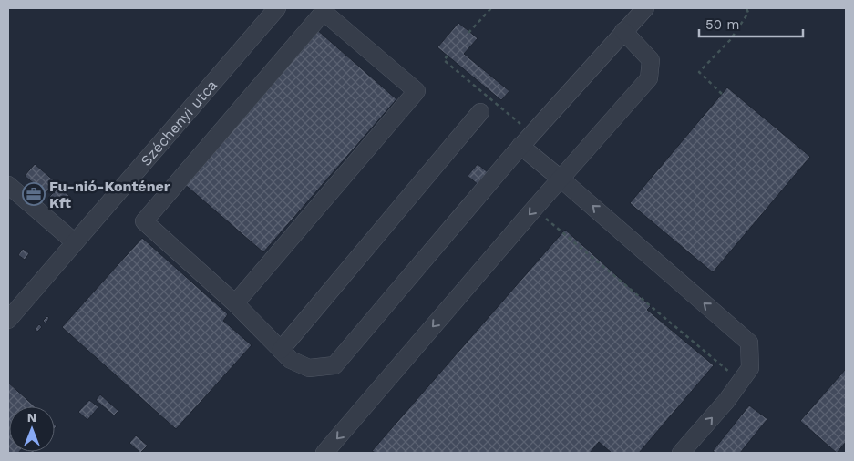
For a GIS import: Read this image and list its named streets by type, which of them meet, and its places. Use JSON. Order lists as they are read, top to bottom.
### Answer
{
  "streets": {
    "street": ["Széchenyi utca"]
  },
  "places": {
    "office": ["Fu-nió-Konténer Kft"]
  },
  "scale_bar": "50 m",
  "north": "top"
}
